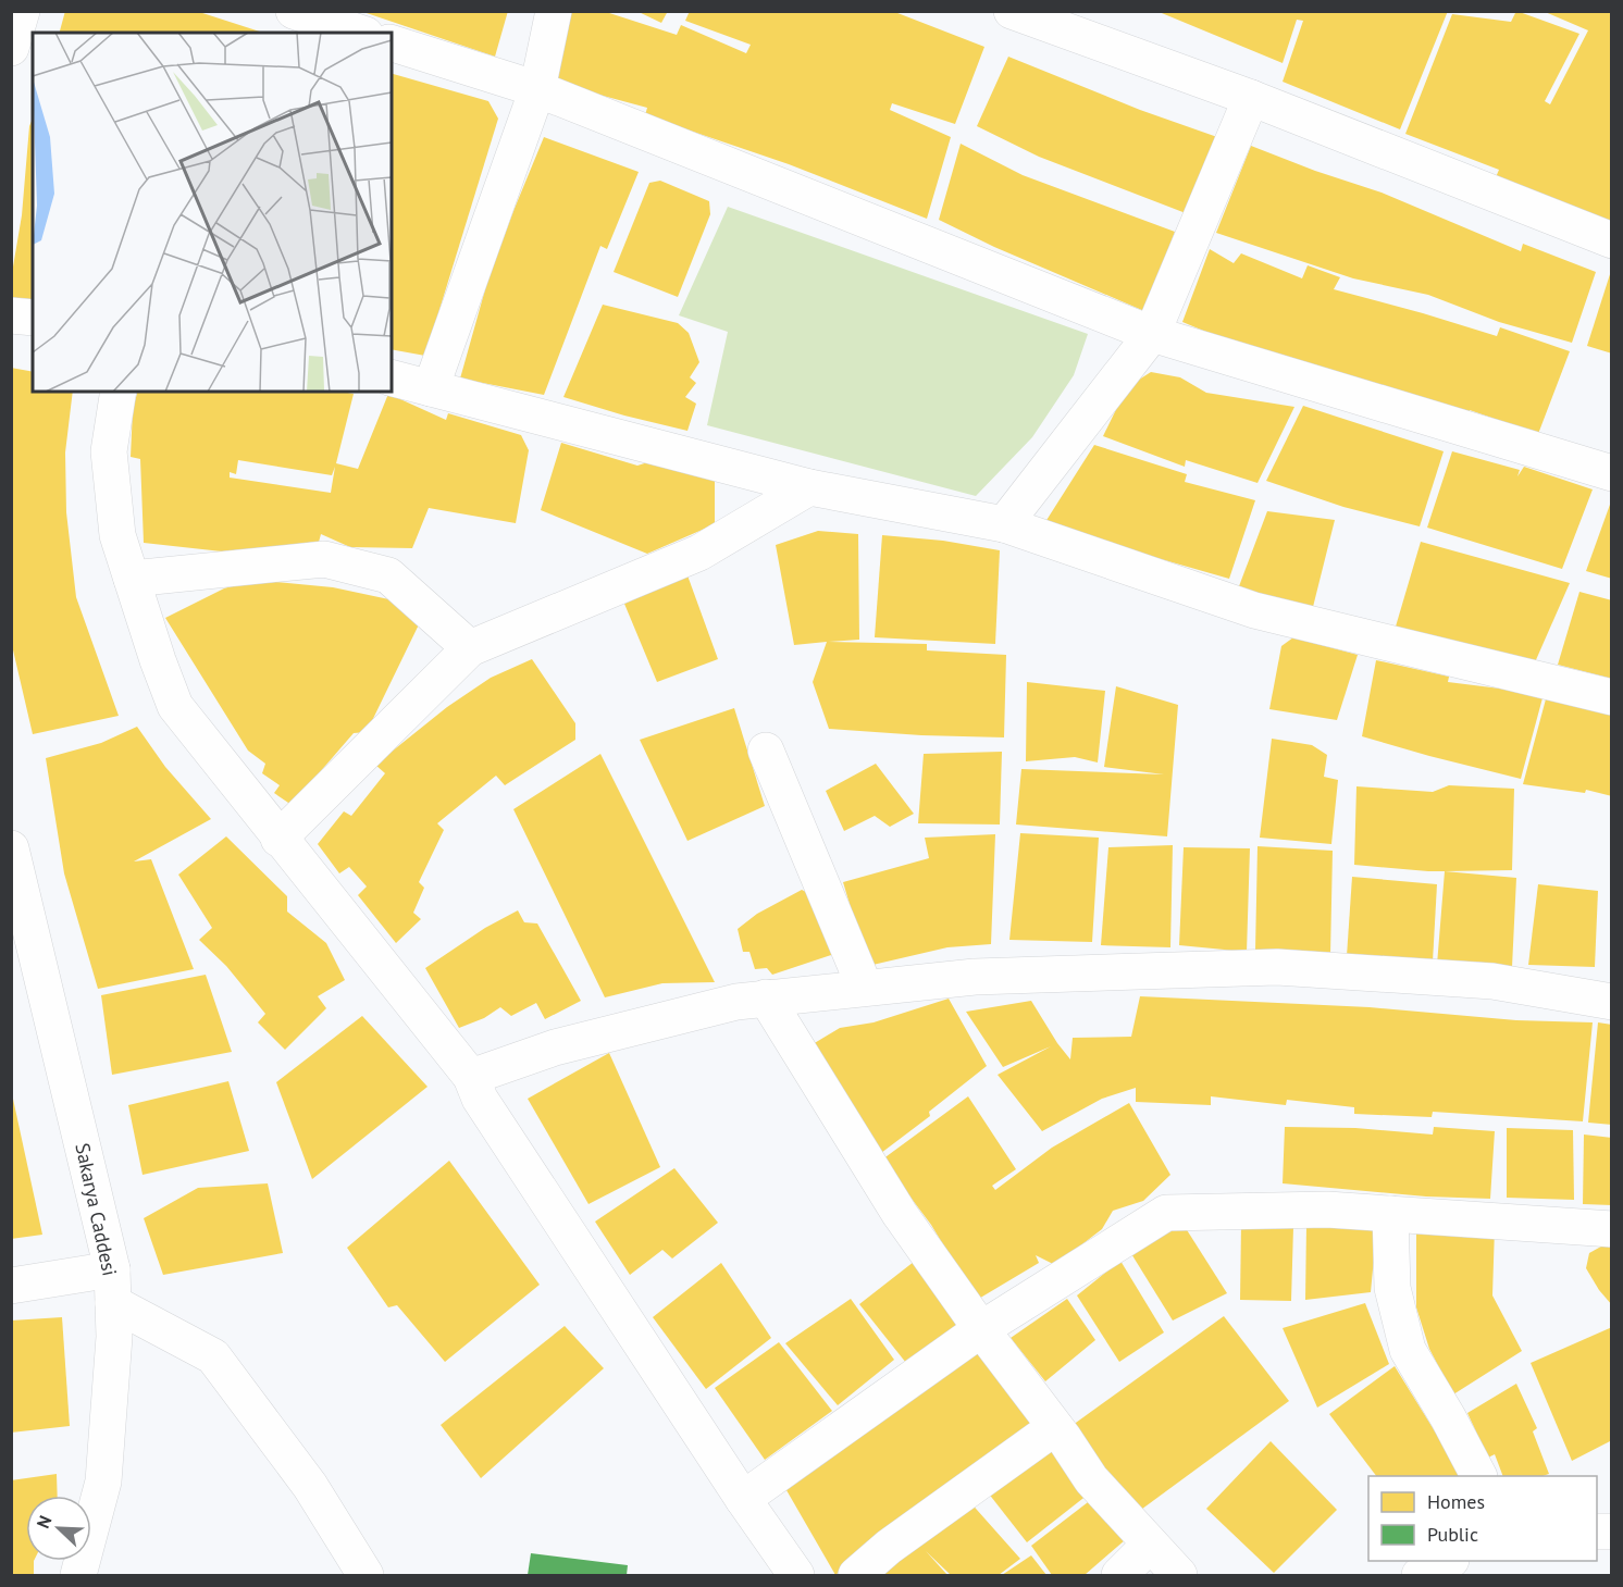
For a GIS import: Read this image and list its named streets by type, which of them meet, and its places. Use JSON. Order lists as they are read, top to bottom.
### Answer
{
  "streets": {
    "street": ["Sakarya Caddesi"]
  },
  "legend": ["Homes", "Public"],
  "north": "top left"
}
